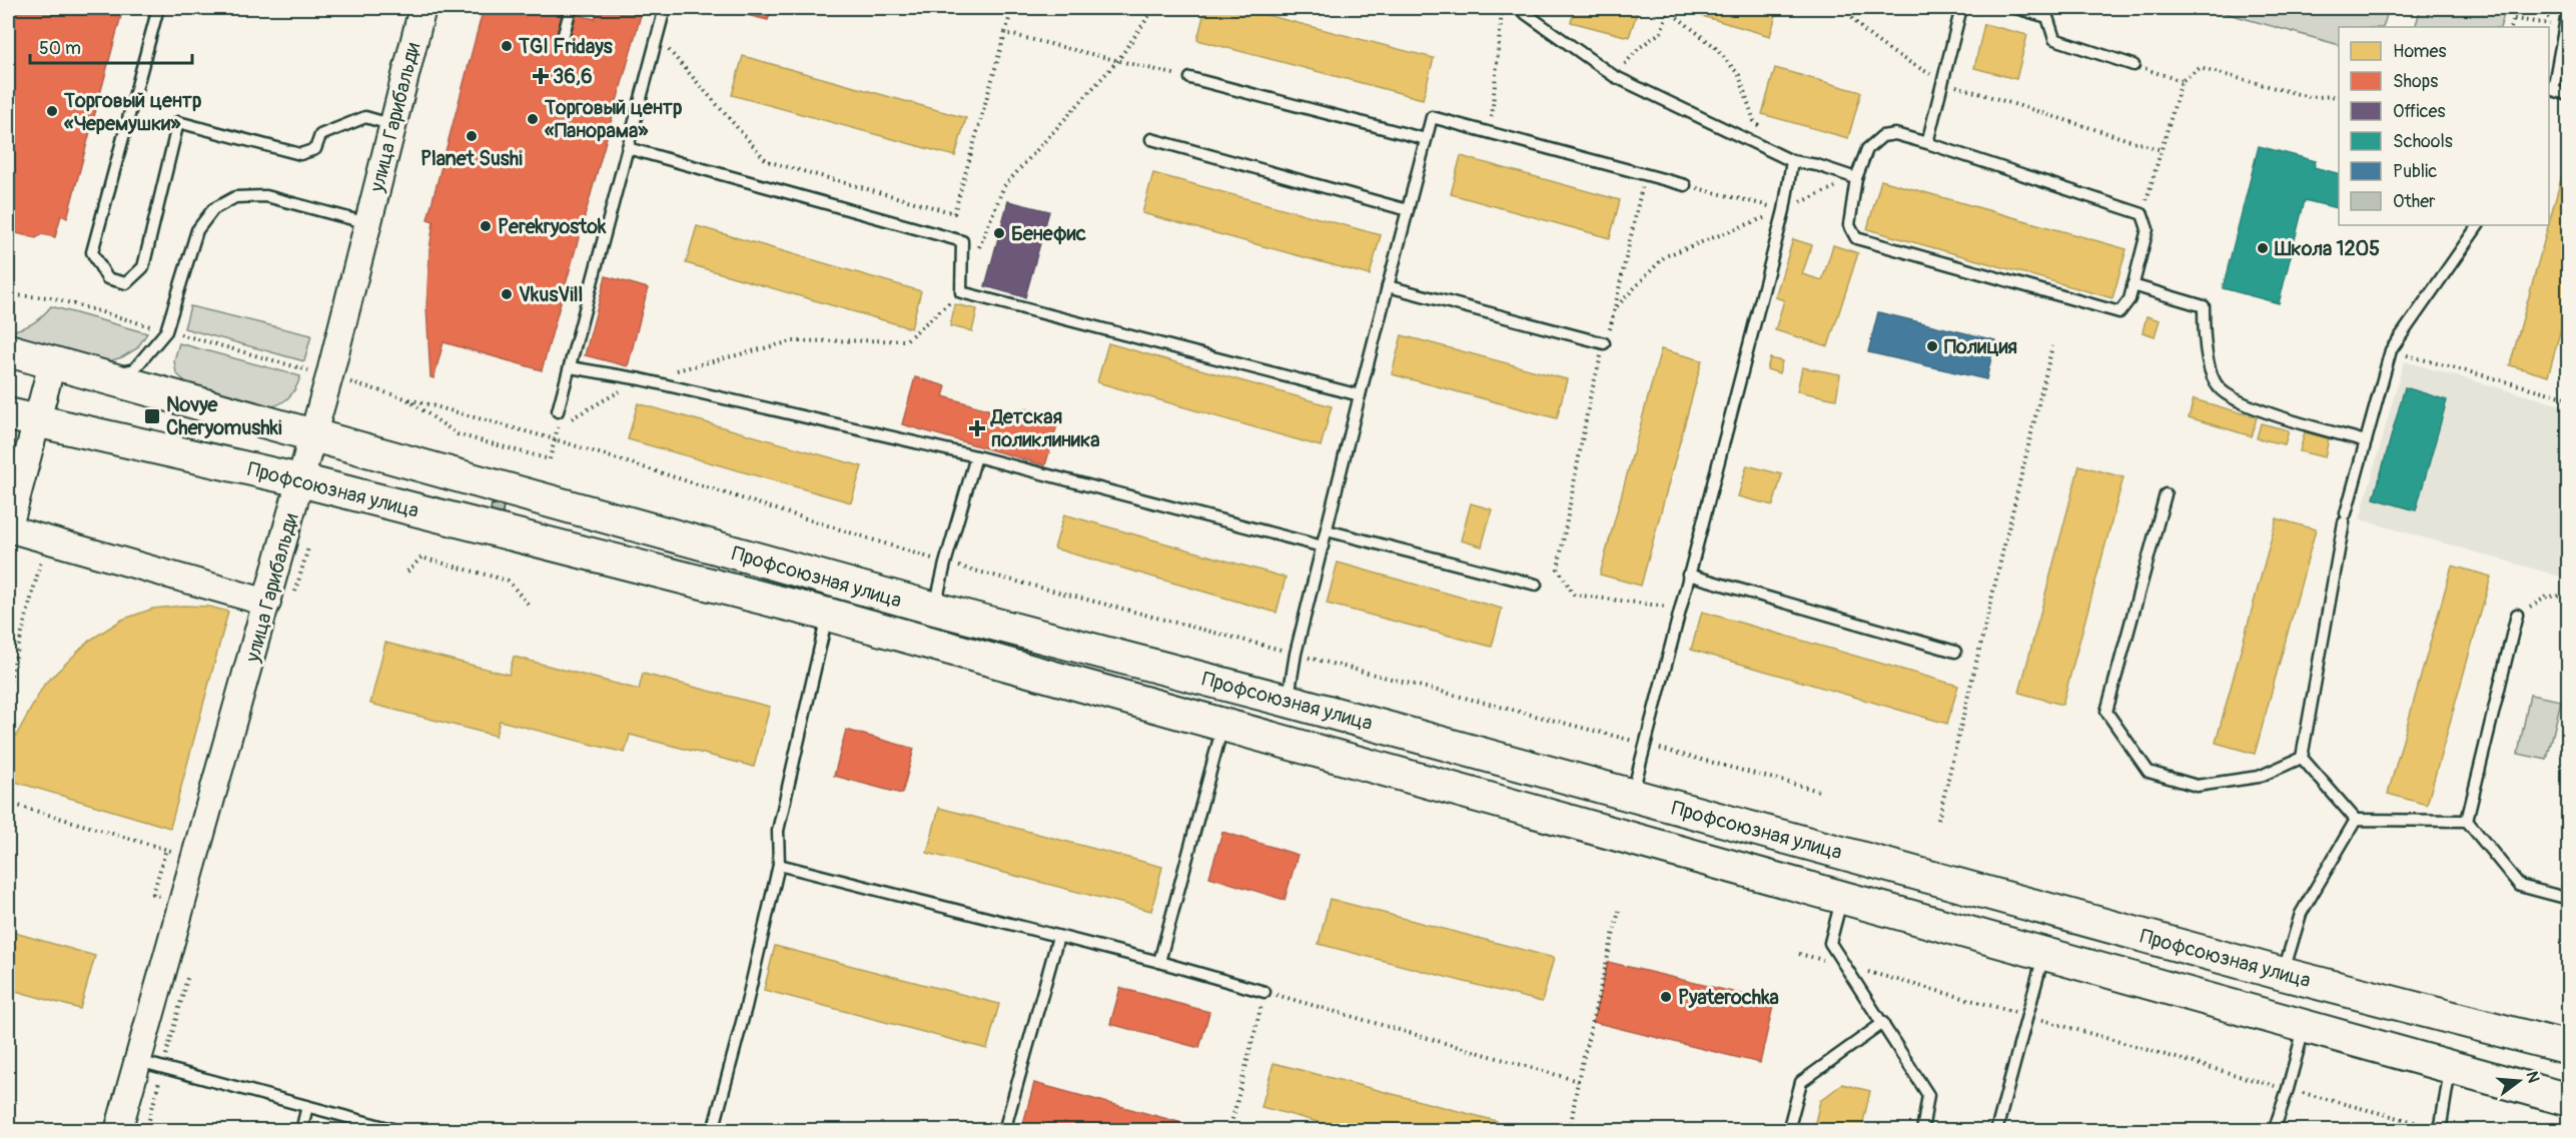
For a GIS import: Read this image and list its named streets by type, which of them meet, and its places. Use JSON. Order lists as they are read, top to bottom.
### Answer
{
  "streets": {
    "main road": ["Профсоюзная улица"],
    "street": ["улица Гарибальди"]
  },
  "crossings": [
    ["улица Гарибальди", "Профсоюзная улица"]
  ],
  "places": {
    "other": [
      "TGI Fridays",
      "Торговый центр «Черемушки»",
      "Торговый центр «Панорама»",
      "Planet Sushi",
      "Perekryostok",
      "Бенефис",
      "Школа 1205",
      "VkusVill",
      "Полиция",
      "Pyaterochka"
    ],
    "health": ["36,6", "Детская поликлиника"],
    "transit": ["Novye Cheryomushki"]
  },
  "legend": [
    "Homes",
    "Shops",
    "Offices",
    "Schools",
    "Public",
    "Other"
  ],
  "scale_bar": "50 m",
  "north": "right"
}
